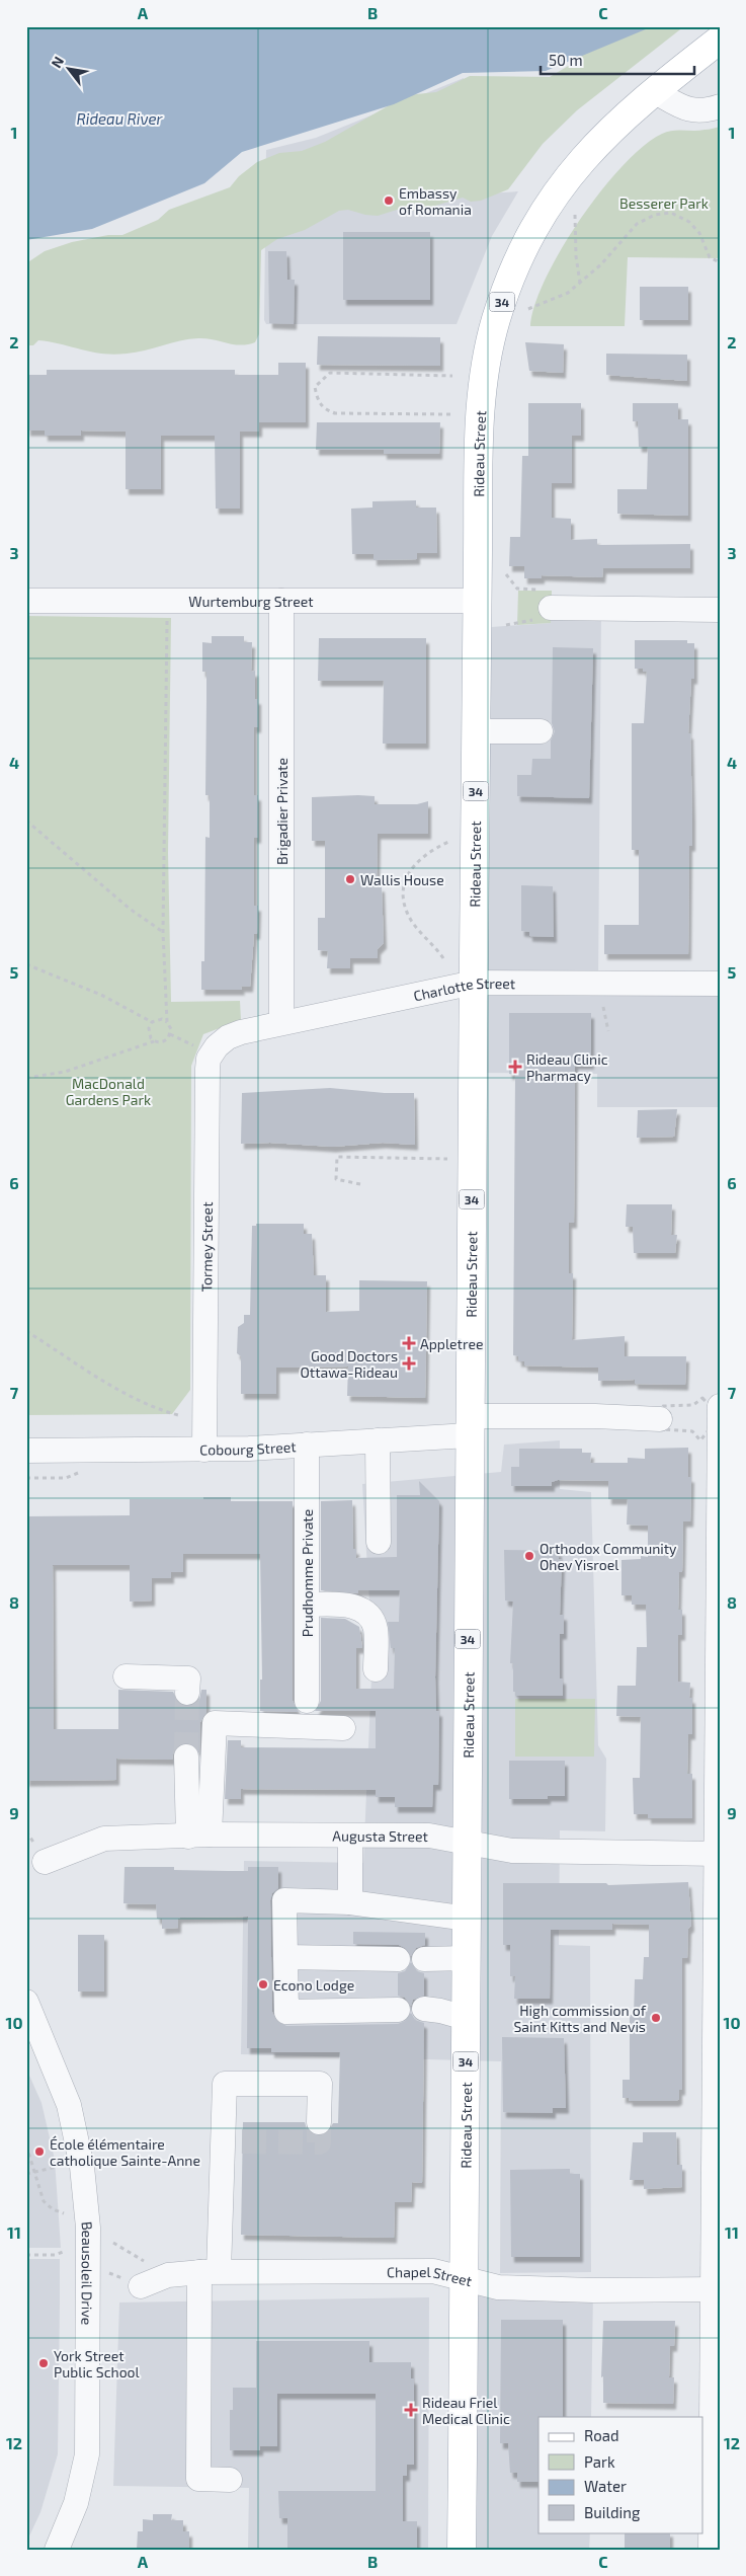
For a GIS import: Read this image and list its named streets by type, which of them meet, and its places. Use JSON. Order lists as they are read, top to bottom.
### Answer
{
  "streets": {
    "main road": ["34", "Rideau Street"],
    "street": [
      "Wurtemburg Street",
      "Brigadier Private",
      "Charlotte Street",
      "Tormey Street",
      "Cobourg Street",
      "Prudhomme Private",
      "Augusta Street",
      "Beausoleil Drive",
      "Chapel Street"
    ]
  },
  "crossings": [
    ["Rideau Street", "Wurtemburg Street"],
    ["Rideau Street", "Charlotte Street"],
    ["Rideau Street", "Cobourg Street"],
    ["Rideau Street", "Augusta Street"],
    ["Rideau Street", "Chapel Street"],
    ["Wurtemburg Street", "Brigadier Private"],
    ["Brigadier Private", "Charlotte Street"],
    ["Charlotte Street", "Tormey Street"],
    ["Tormey Street", "Cobourg Street"],
    ["Cobourg Street", "Prudhomme Private"]
  ],
  "water": ["Rideau River"],
  "parks": ["Besserer Park", "MacDonald Gardens Park"],
  "places": {
    "other": [
      "Embassy of Romania",
      "Wallis House",
      "Orthodox Community Ohev Yisroel",
      "Econo Lodge",
      "High commission of Saint Kitts and Nevis",
      "École élémentaire catholique Sainte-Anne",
      "York Street Public School"
    ],
    "health": [
      "Rideau Clinic Pharmacy",
      "Appletree",
      "Good Doctors Ottawa-Rideau",
      "Rideau Friel Medical Clinic"
    ]
  },
  "legend": [
    "Road",
    "Park",
    "Water",
    "Building"
  ],
  "scale_bar": "50 m",
  "north": "top left",
  "grid": {
    "columns": ["A", "B", "C"],
    "rows": [
      "1",
      "2",
      "3",
      "4",
      "5",
      "6",
      "7",
      "8",
      "9",
      "10",
      "11",
      "12"
    ]
  }
}
